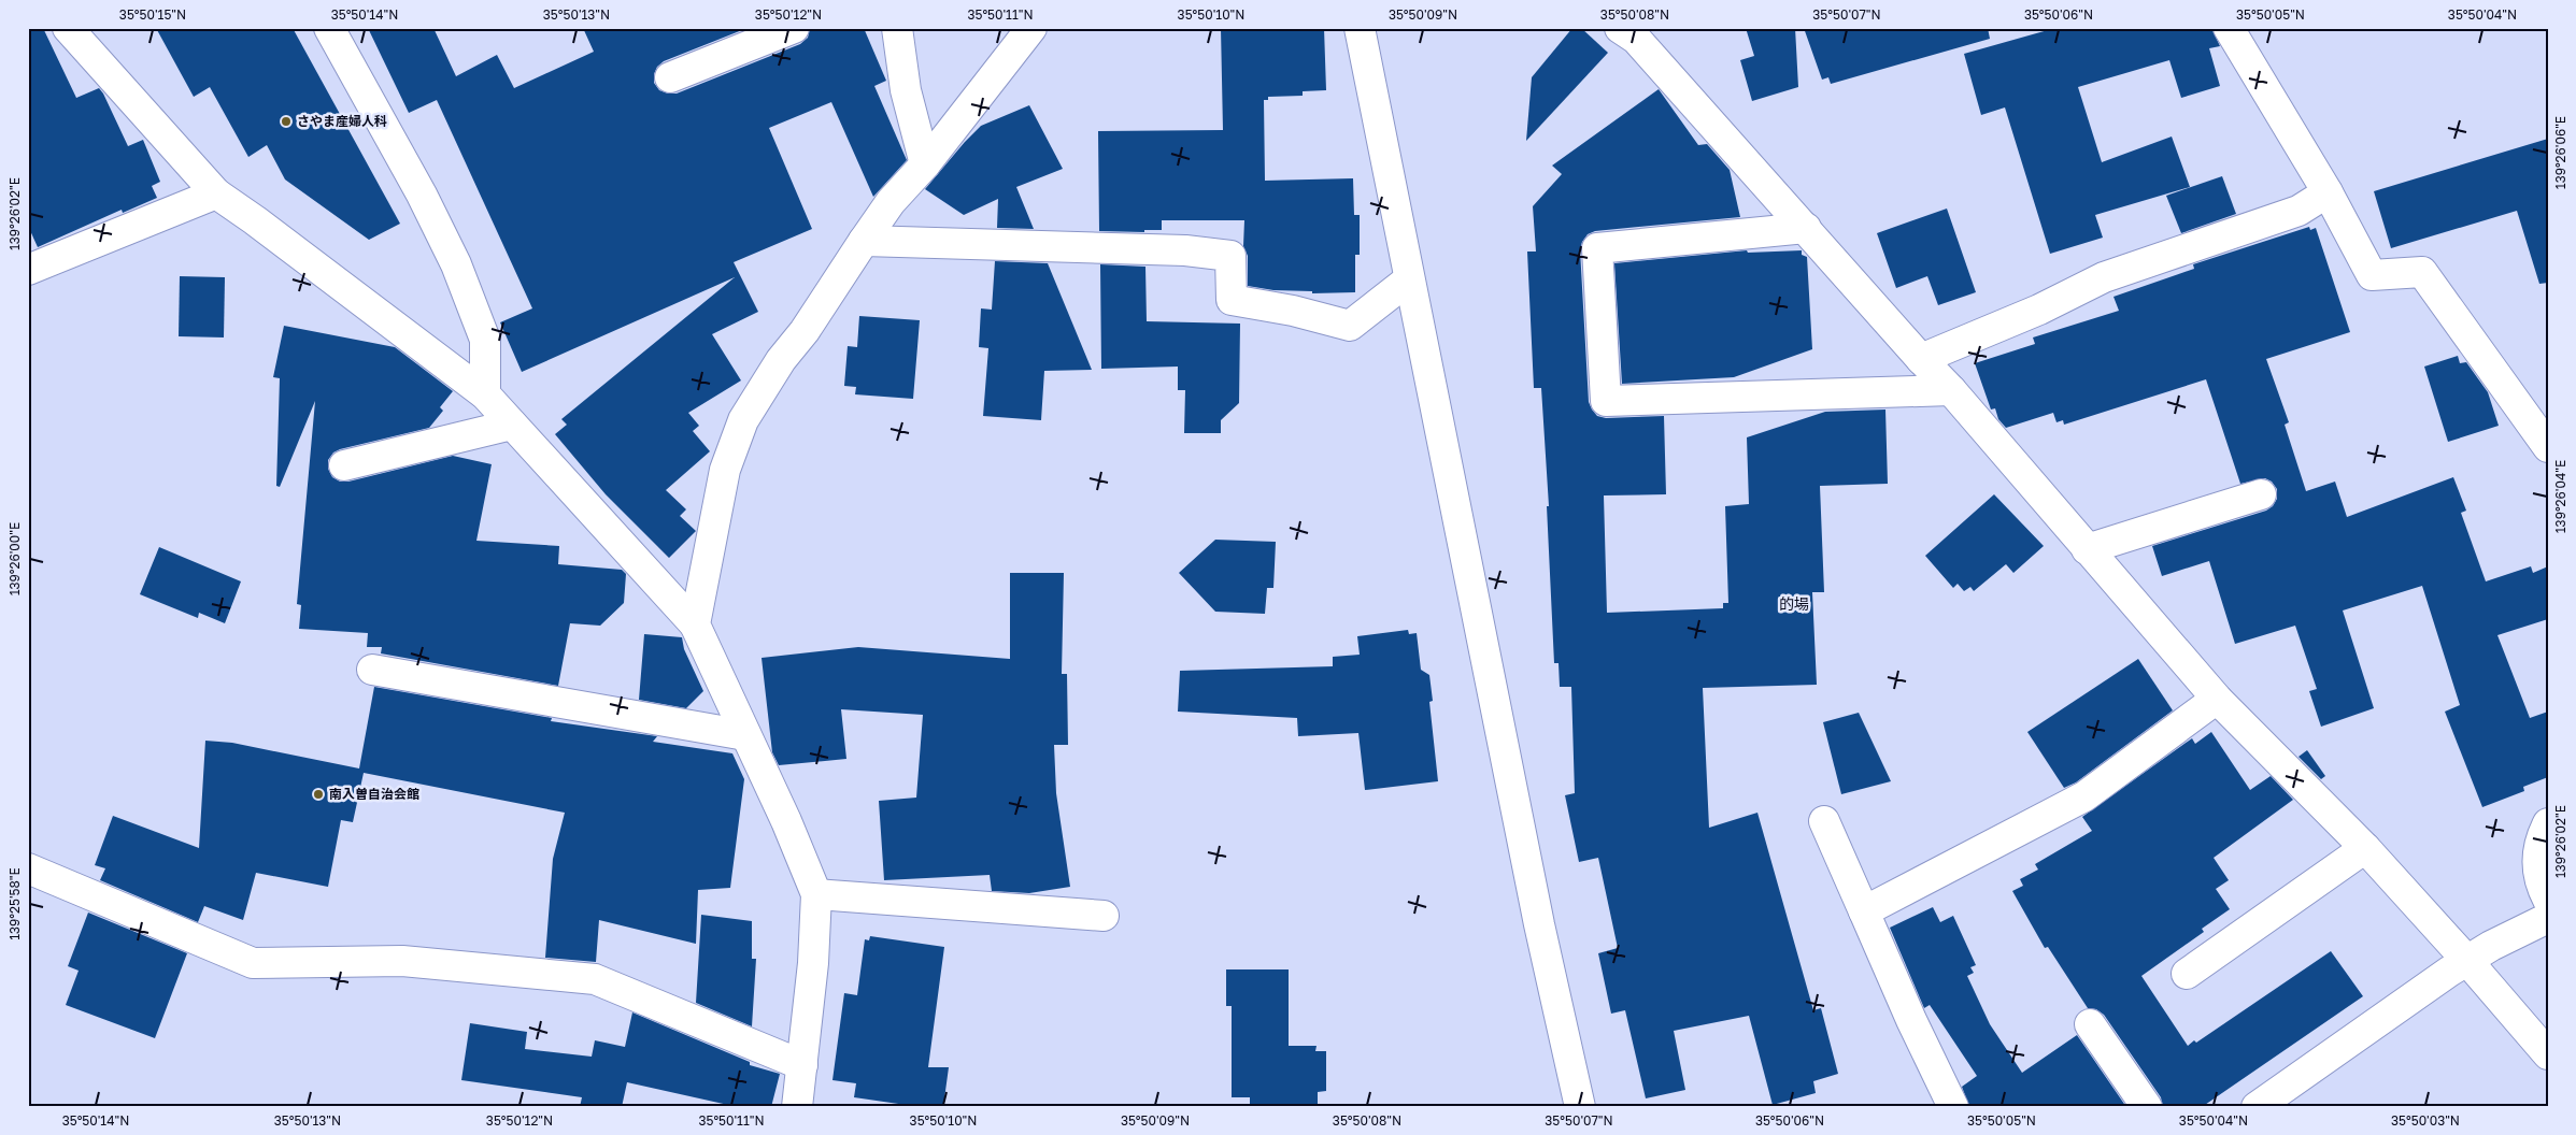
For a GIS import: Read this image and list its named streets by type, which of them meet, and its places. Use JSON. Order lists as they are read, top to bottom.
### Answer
{
  "districts": ["的場"],
  "places": ["さやま産婦人科", "南入曽自治会館"],
  "coordinates": [
    "35°50'15\"N",
    "35°50'14\"N",
    "35°50'13\"N",
    "35°50'12\"N",
    "35°50'11\"N",
    "35°50'10\"N",
    "35°50'09\"N",
    "35°50'08\"N",
    "35°50'07\"N",
    "35°50'06\"N",
    "35°50'05\"N",
    "35°50'04\"N",
    "139°26'06\"E",
    "139°26'02\"E",
    "139°26'04\"E",
    "139°26'00\"E",
    "139°25'58\"E",
    "35°50'03\"N"
  ]
}
